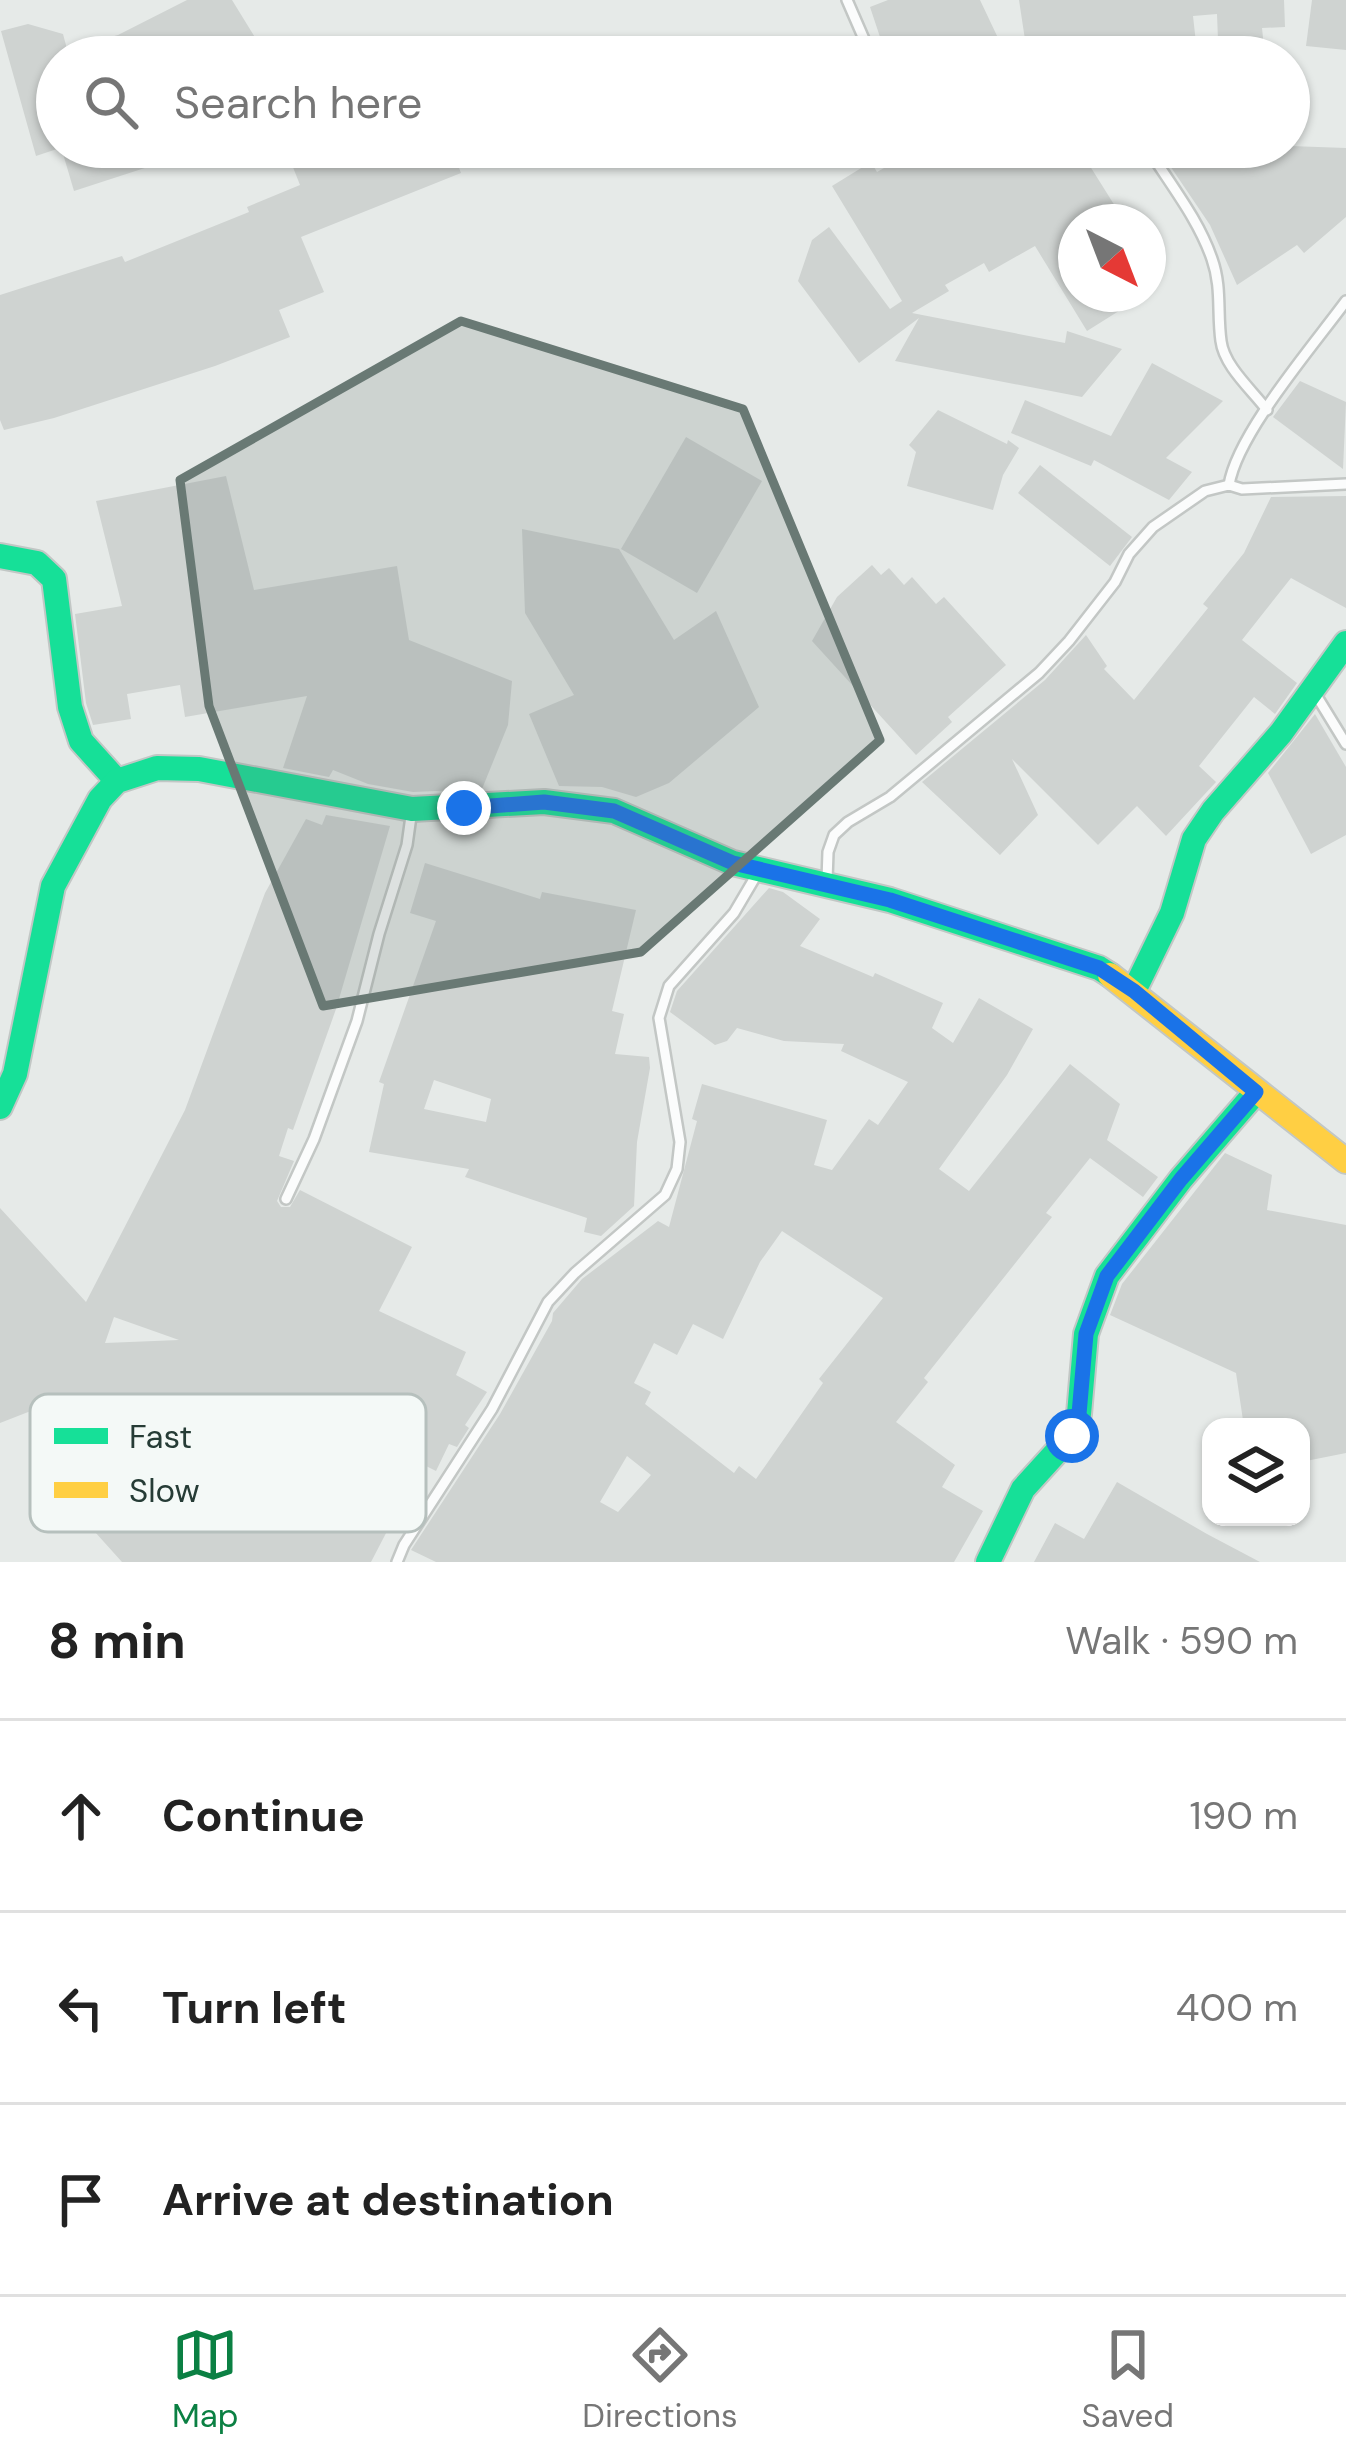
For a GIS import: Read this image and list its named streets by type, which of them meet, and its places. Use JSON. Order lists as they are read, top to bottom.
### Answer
{
  "legend": ["Fast", "Slow"],
  "north": "bottom right",
  "page": {
    "search": "Search here",
    "heading": ["8 min", "Walk · 590 m"],
    "list": [
      ["Continue", "190 m"],
      ["Turn left", "400 m"],
      "Arrive at destination"
    ],
    "nav": ["Map", "Directions", "Saved"]
  }
}
